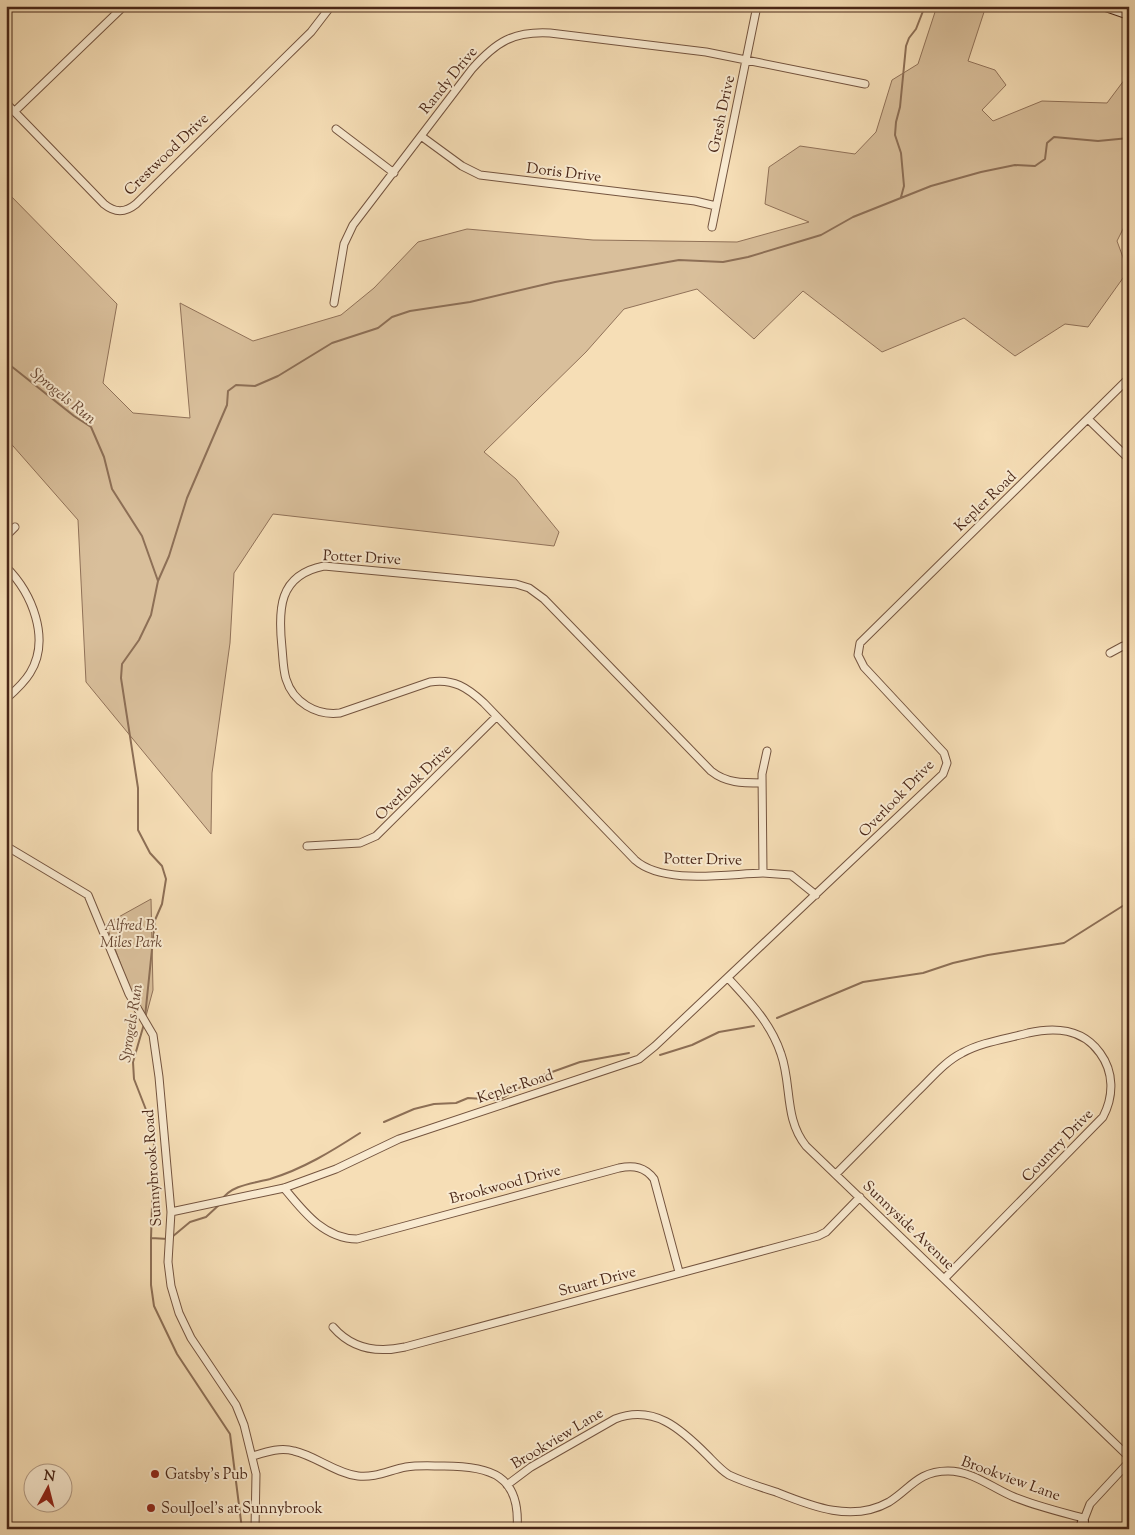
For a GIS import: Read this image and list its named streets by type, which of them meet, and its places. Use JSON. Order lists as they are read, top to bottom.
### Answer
{
  "streets": {
    "street": [
      "Randy Drive",
      "Gresh Drive",
      "Crestwood Drive",
      "Doris Drive",
      "Kepler Road",
      "Potter Drive",
      "Overlook Drive",
      "Country Drive",
      "Sunnybrook Road",
      "Brookwood Drive",
      "Sunnyside Avenue",
      "Stuart Drive",
      "Brookview Lane"
    ]
  },
  "crossings": [
    ["Randy Drive", "Gresh Drive"],
    ["Randy Drive", "Doris Drive"],
    ["Gresh Drive", "Doris Drive"],
    ["Kepler Road", "Potter Drive"],
    ["Kepler Road", "Overlook Drive"],
    ["Kepler Road", "Sunnybrook Road"],
    ["Kepler Road", "Brookwood Drive"],
    ["Kepler Road", "Sunnyside Avenue"],
    ["Potter Drive", "Overlook Drive"],
    ["Country Drive", "Sunnyside Avenue"],
    ["Brookwood Drive", "Stuart Drive"],
    ["Sunnyside Avenue", "Stuart Drive"]
  ],
  "water": ["Sprogels Run"],
  "parks": ["Alfred B. Miles Park"],
  "places": ["Gatsby's Pub", "SoulJoel's at Sunnybrook"],
  "north": "top"
}
